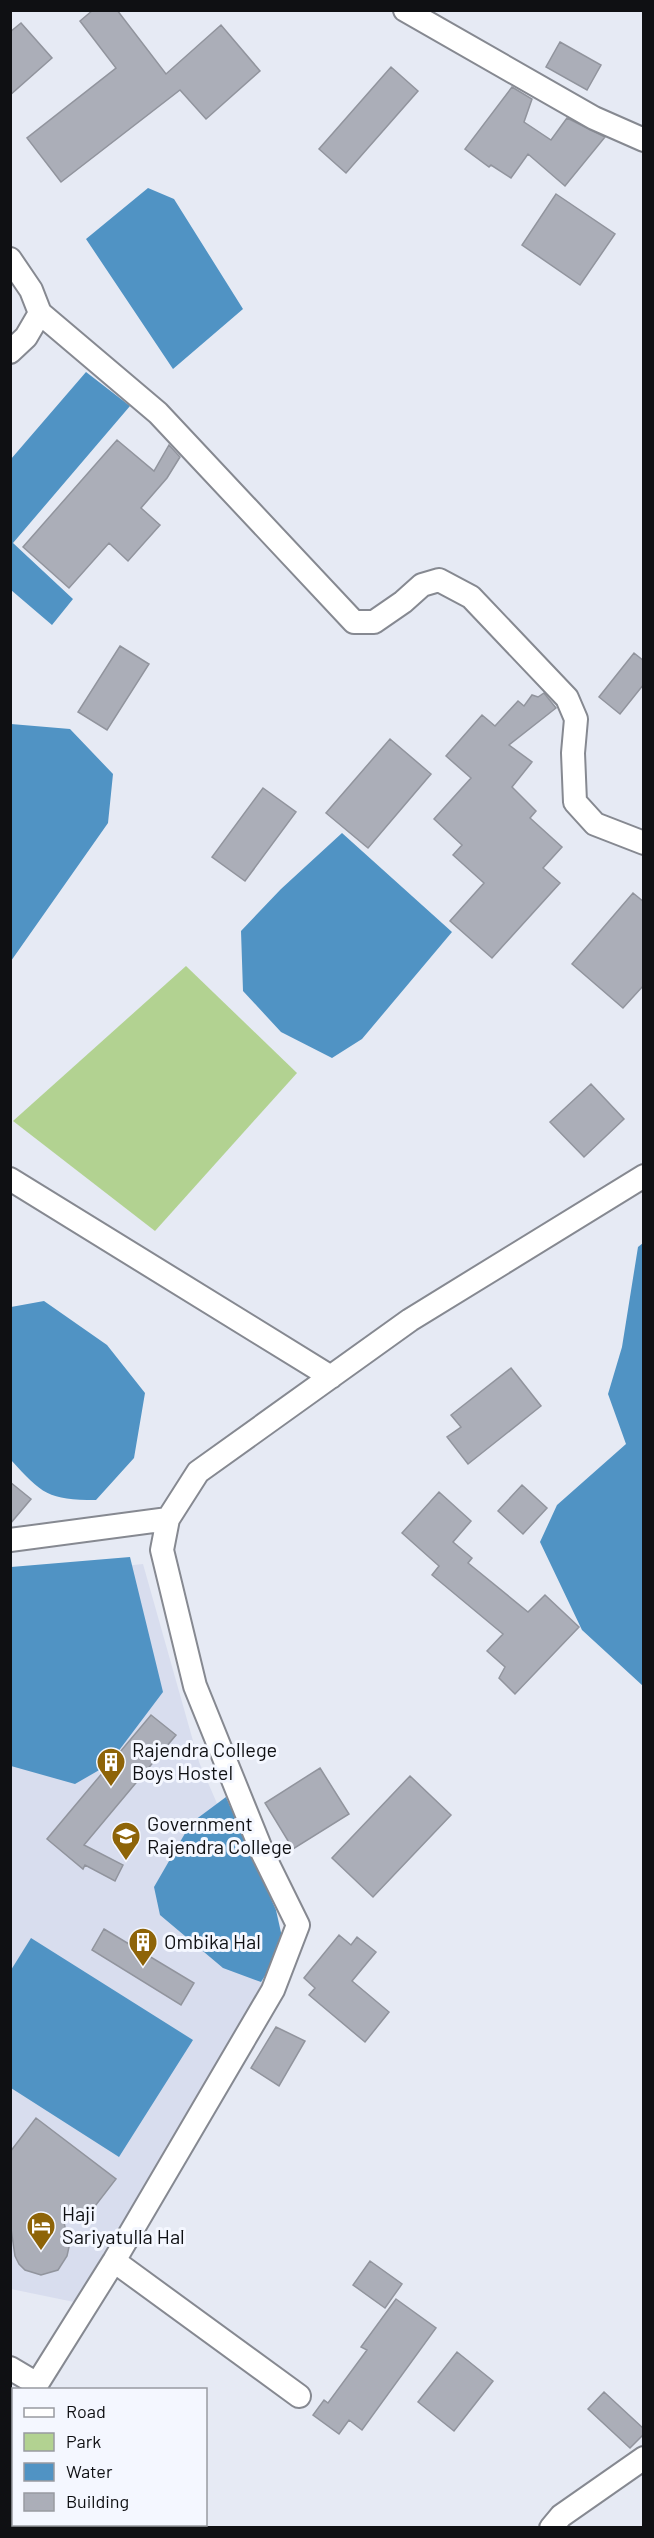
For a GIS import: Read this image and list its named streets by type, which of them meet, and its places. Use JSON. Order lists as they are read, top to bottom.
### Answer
{
  "places": {
    "building": ["Rajendra College Boys Hostel", "Ombika Hal"],
    "school or university": ["Government Rajendra College"],
    "hotel": ["Haji Sariyatulla Hal"]
  },
  "legend": [
    "Road",
    "Park",
    "Water",
    "Building"
  ]
}
